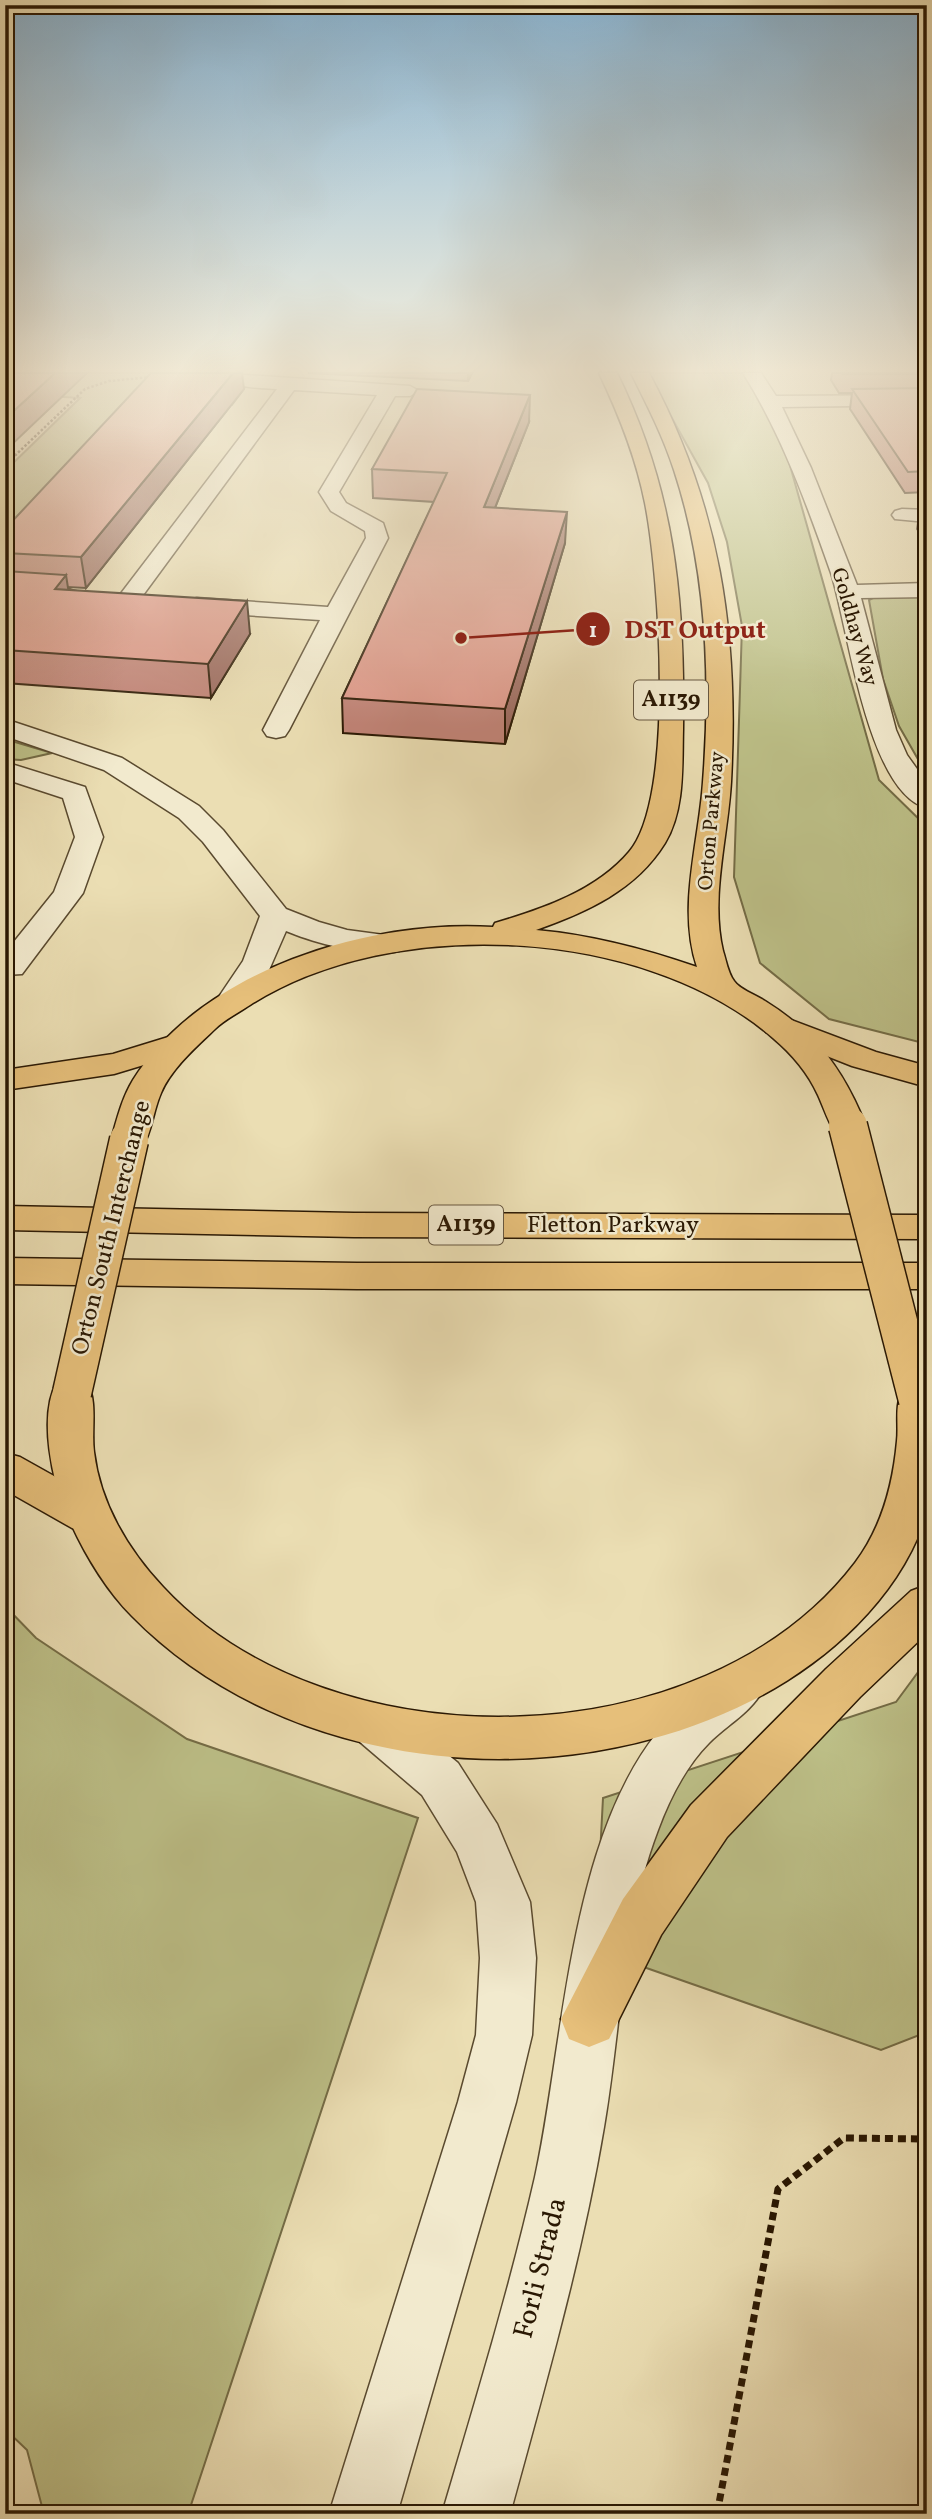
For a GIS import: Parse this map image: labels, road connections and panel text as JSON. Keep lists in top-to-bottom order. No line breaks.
{"streets":{"main road":["A1139","Orton Parkway","Fletton Parkway","Orton South Interchange"],"street":["Goldhay Way","Forli Strada"]},"crossings":[["Orton Parkway","Orton South Interchange"],["Orton South Interchange","Forli Strada"]],"places":["DST Output"]}
